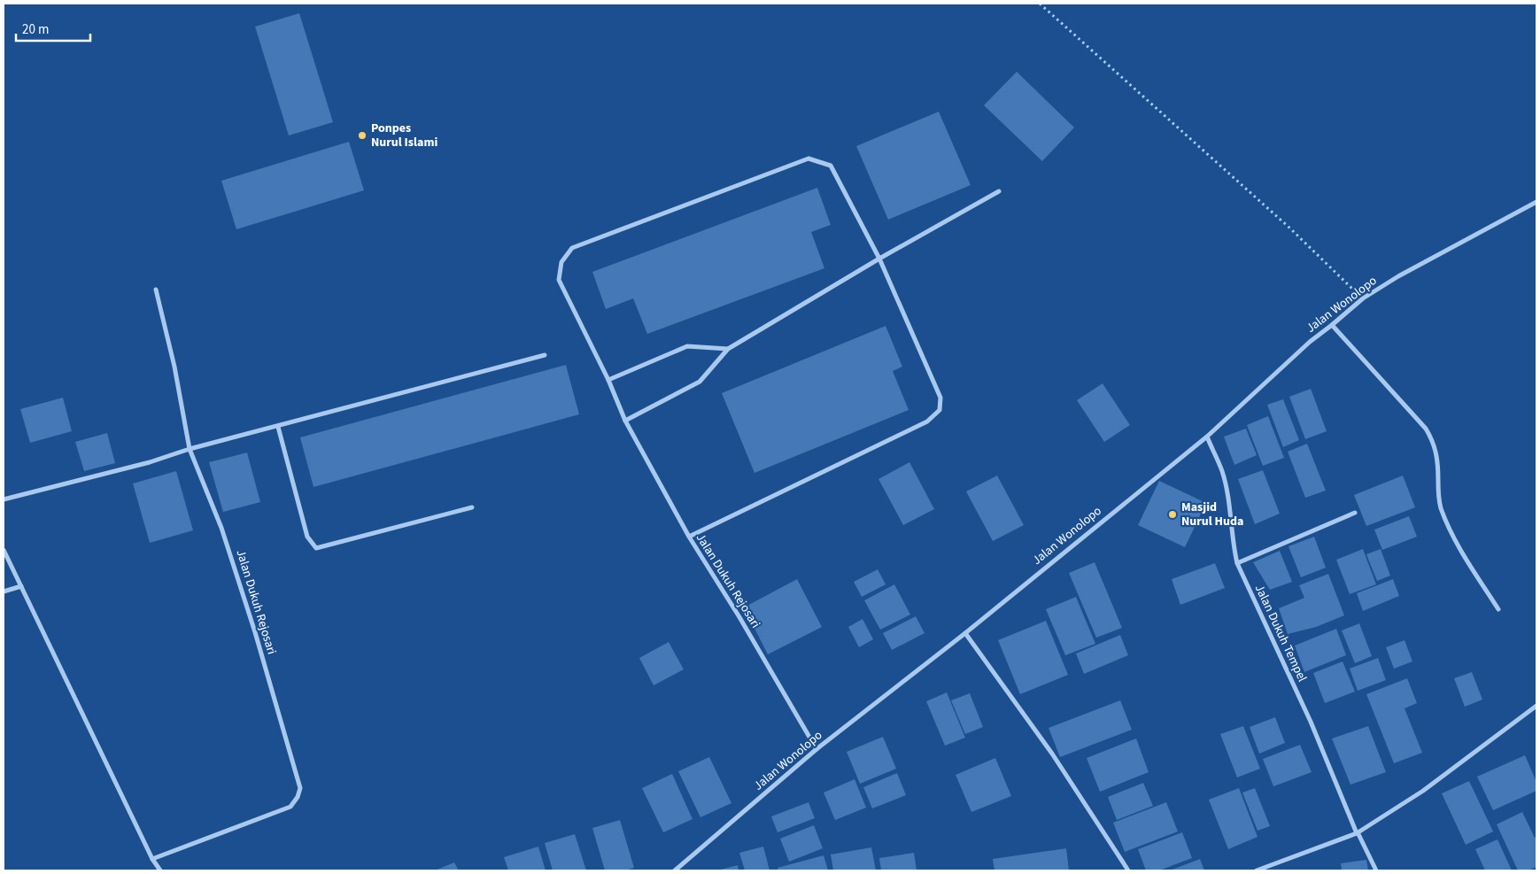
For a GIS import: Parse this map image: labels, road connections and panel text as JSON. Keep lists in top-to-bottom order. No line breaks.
{"streets":{"street":["Jalan Wonolopo","Jalan Dukuh Rejosari","Jalan Dukuh Tempel"]},"crossings":[["Jalan Wonolopo","Jalan Dukuh Rejosari"],["Jalan Wonolopo","Jalan Dukuh Tempel"]],"places":["Ponpes Nurul Islami","Masjid Nurul Huda"],"scale_bar":"20 m"}
